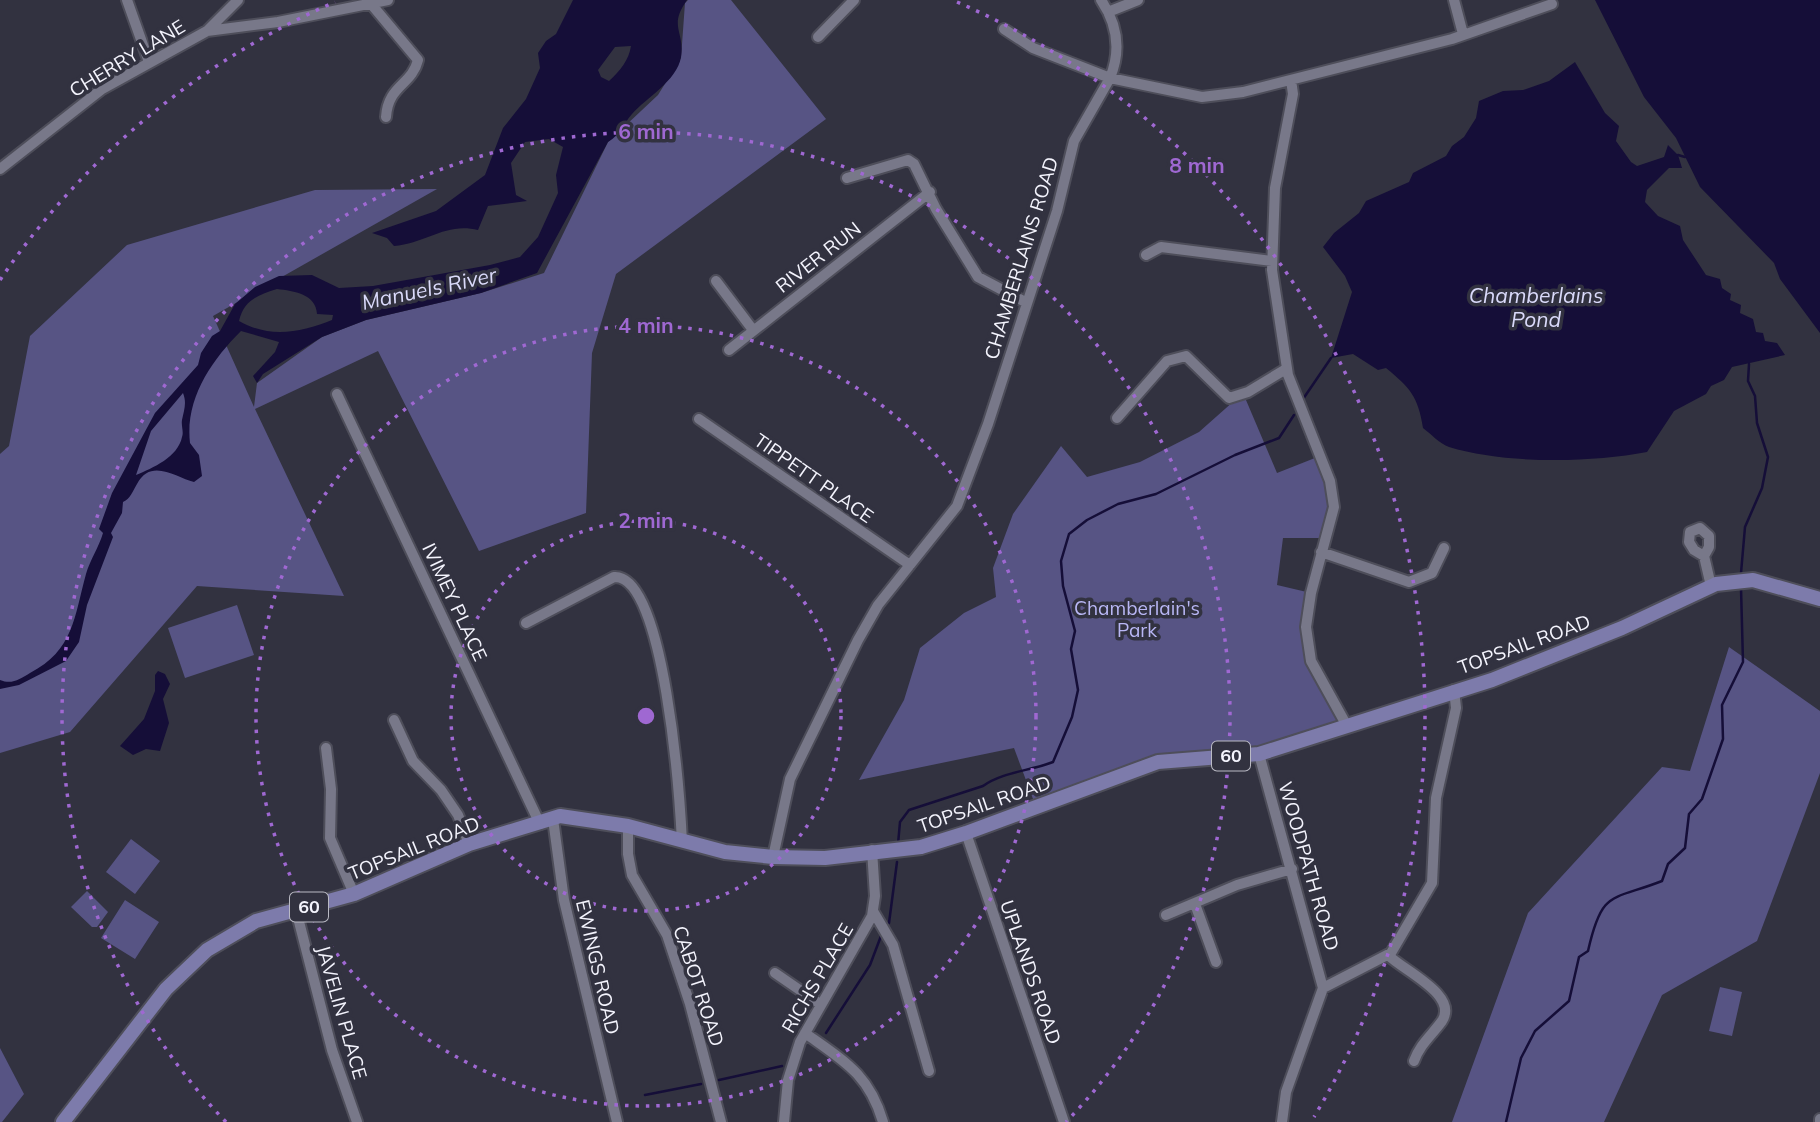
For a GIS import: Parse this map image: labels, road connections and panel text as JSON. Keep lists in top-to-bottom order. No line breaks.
{"streets":{"main road":["TOPSAIL ROAD","60"],"street":["CHERRY LANE","RIVER RUN","CHAMBERLAINS ROAD","TIPPETT PLACE","IVIMEY PLACE","WOODPATH ROAD","EWINGS ROAD","UPLANDS ROAD","RICHS PLACE","CABOT ROAD","JAVELIN PLACE"]},"crossings":[["CHAMBERLAINS ROAD","TIPPETT PLACE"],["CHAMBERLAINS ROAD","TOPSAIL ROAD"],["IVIMEY PLACE","TOPSAIL ROAD"],["IVIMEY PLACE","EWINGS ROAD"],["TOPSAIL ROAD","WOODPATH ROAD"],["TOPSAIL ROAD","EWINGS ROAD"],["TOPSAIL ROAD","UPLANDS ROAD"],["TOPSAIL ROAD","RICHS PLACE"],["TOPSAIL ROAD","CABOT ROAD"],["TOPSAIL ROAD","JAVELIN PLACE"]],"water":["Manuels River","Chamberlains Pond"],"parks":["Chamberlain's Park"],"rings":["6 min","8 min","4 min","2 min"]}
